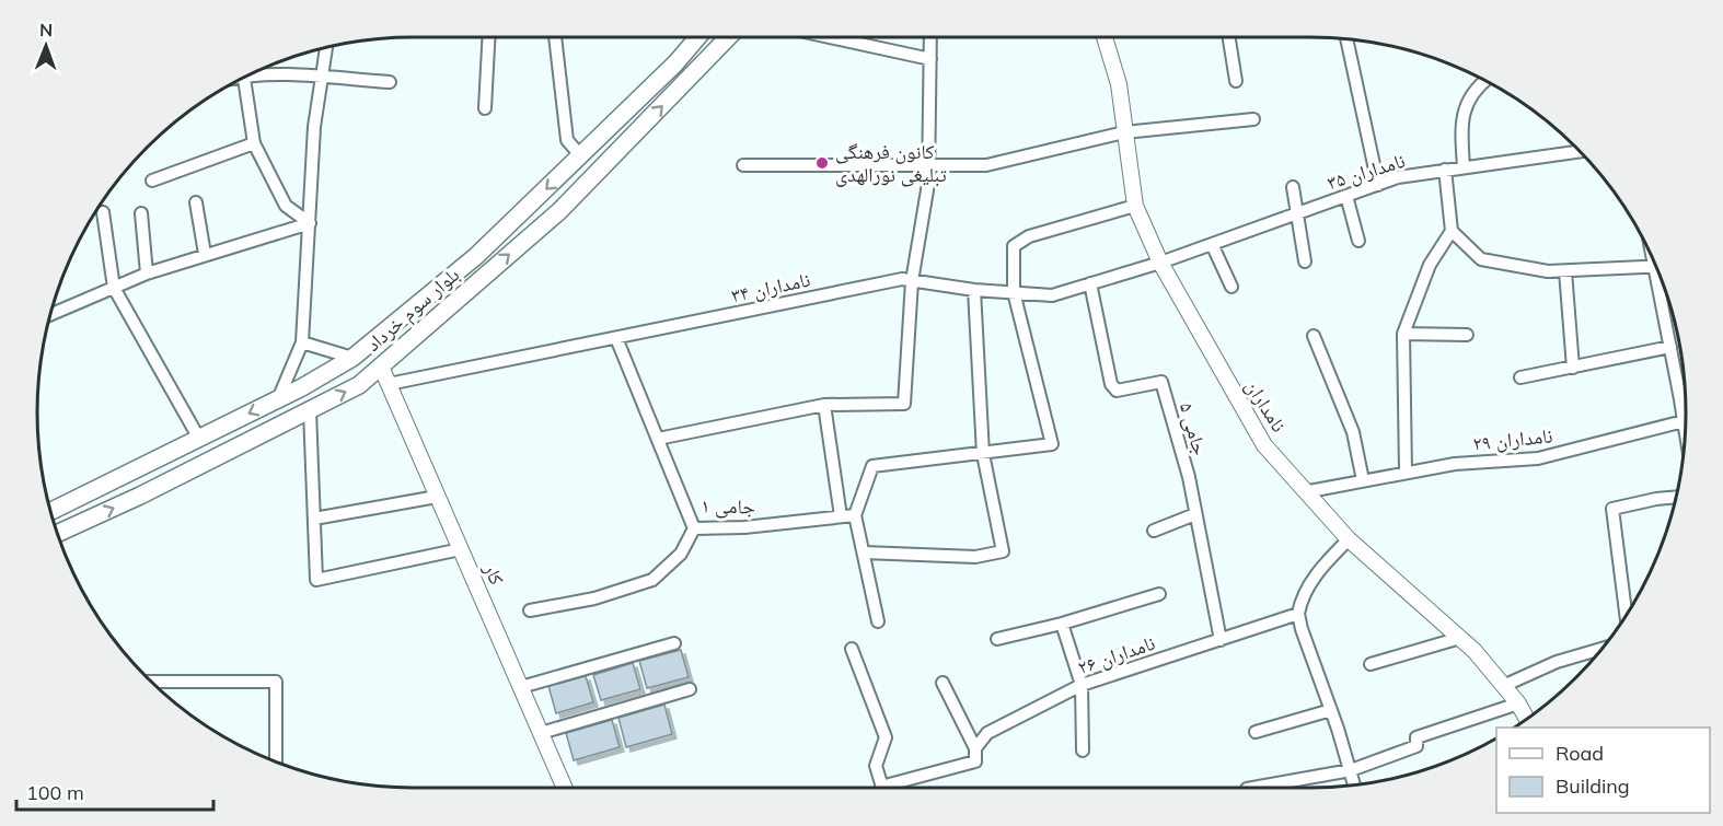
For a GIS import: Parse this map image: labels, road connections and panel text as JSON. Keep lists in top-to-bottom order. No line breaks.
{"streets":{"main road":["بلوار سوم خرداد"],"street":["نامداران ۳۵","نامداران ۳۴","نامداران","جامی ۵","نامداران ۲۹","جامی ۱","کار","نامداران ۲۶"]},"crossings":[["نامداران ۳۵","نامداران ۳۴"],["نامداران ۳۵","نامداران"],["نامداران ۳۴","نامداران"],["نامداران ۳۴","جامی ۵"],["نامداران ۳۴","جامی ۱"],["نامداران ۳۴","کار"],["بلوار سوم خرداد","کار"],["نامداران","نامداران ۲۹"],["جامی ۵","نامداران ۲۶"]],"places":["کانون فرهنگی تبلیغی نورالهدی"],"legend":["Road","Building"],"scale_bar":"100 m","north":"top"}
